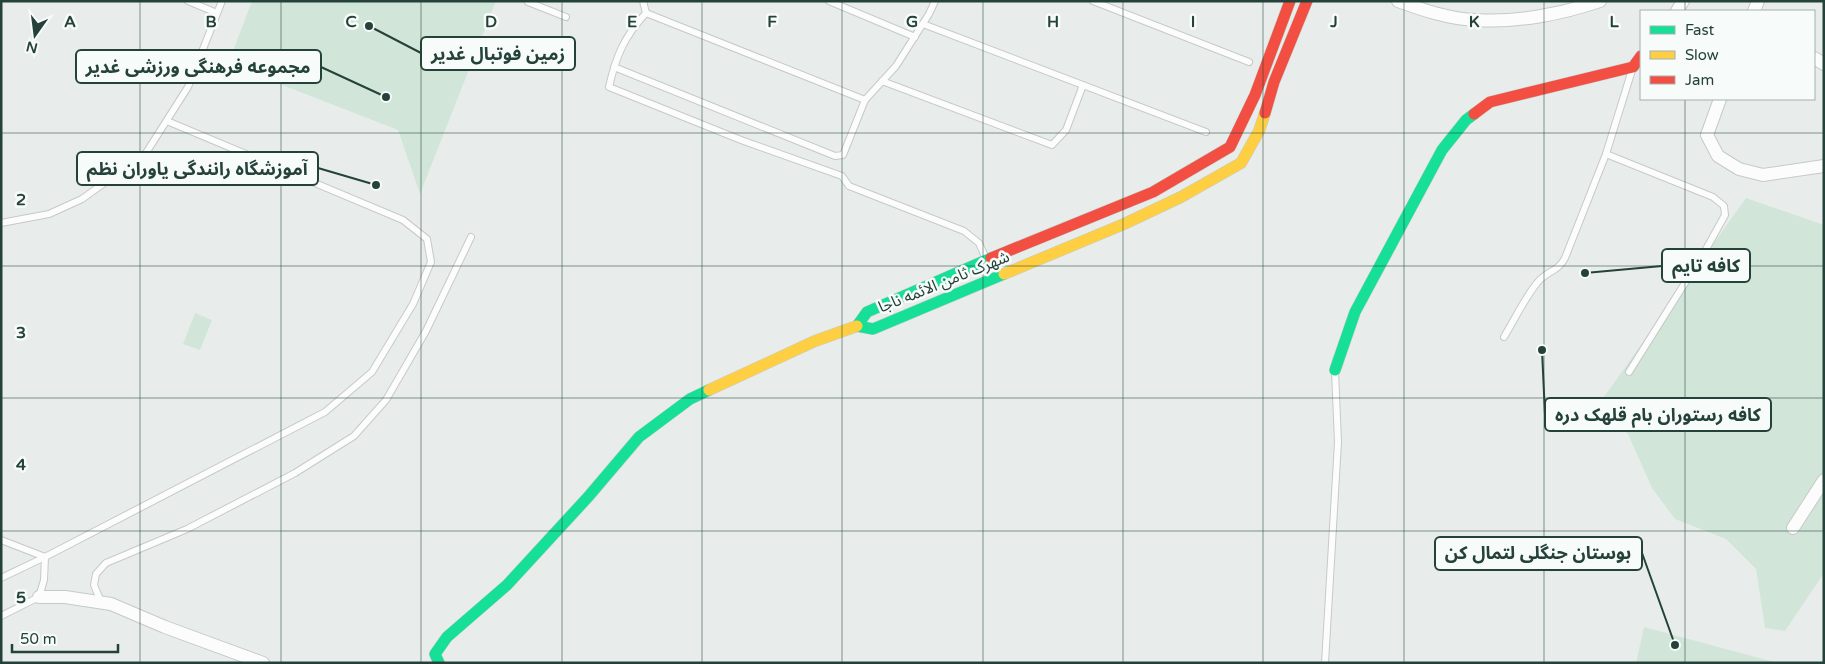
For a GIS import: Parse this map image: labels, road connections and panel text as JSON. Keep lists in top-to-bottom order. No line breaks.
{"streets":{"street":["شهرک ثامن الائمه ناجا"]},"places":["زمین فوتبال غدیر","مجموعه فرهنگی ورزشی غدیر","آموزشگاه رانندگی یاوران نظم","کافه تایم","کافه رستوران بام قلهک دره","بوستان جنگلی لتمال کن"],"legend":["Fast","Slow","Jam"],"scale_bar":"50 m","north":"bottom","grid":{"columns":["A","B","C","D","E","F","G","H","I","J","K","L"],"rows":["2","3","4","5"]}}
